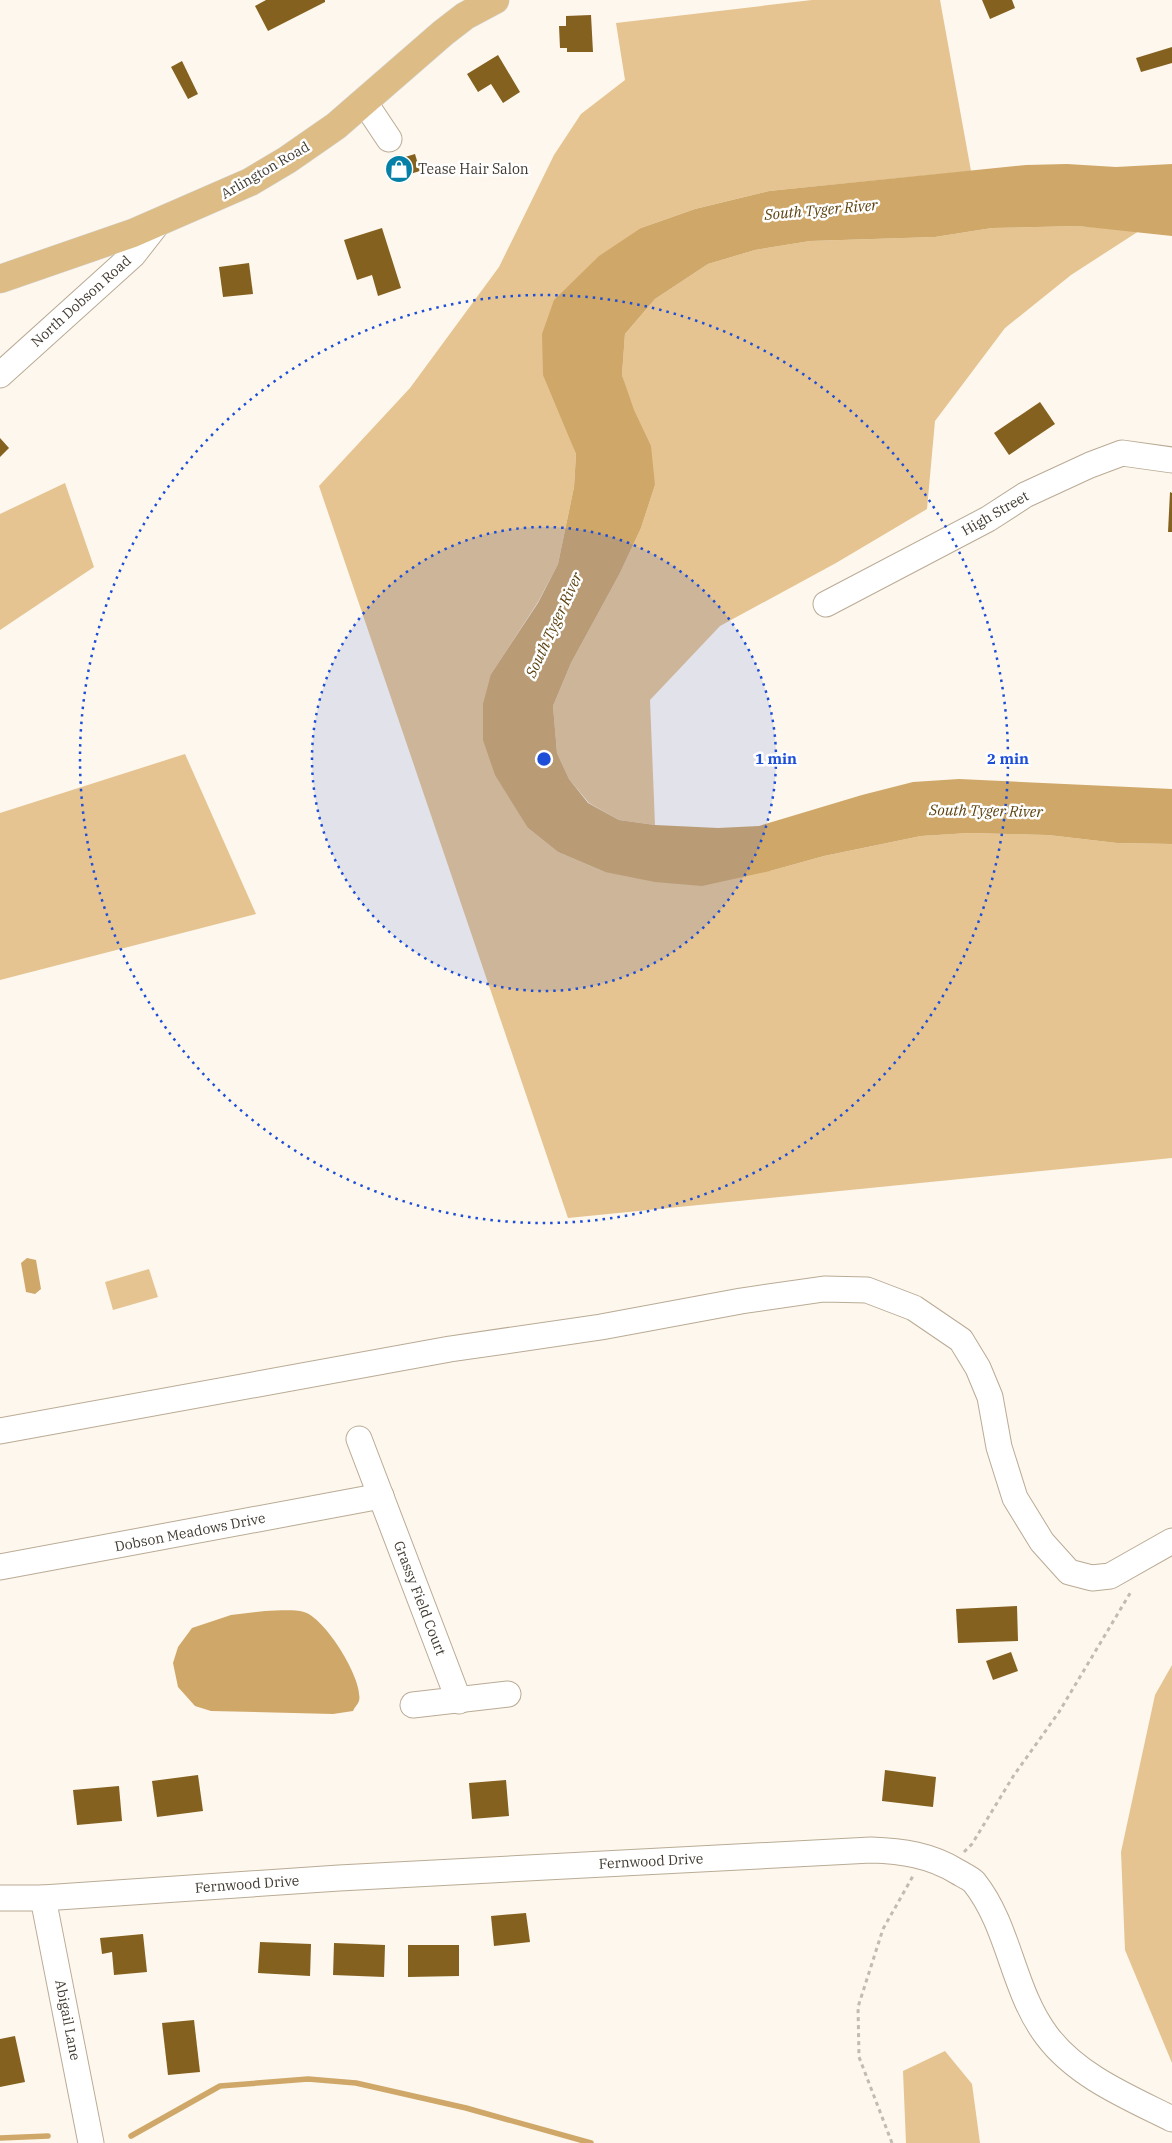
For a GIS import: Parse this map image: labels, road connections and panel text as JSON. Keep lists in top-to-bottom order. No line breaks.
{"streets":{"main road":["Arlington Road"],"street":["North Dobson Road","High Street","Dobson Meadows Drive","Grassy Field Court","Fernwood Drive","Abigail Lane"]},"crossings":[["Arlington Road","North Dobson Road"],["Dobson Meadows Drive","Grassy Field Court"],["Fernwood Drive","Abigail Lane"]],"water":["South Tyger River"],"places":{"shop":["Tease Hair Salon"]},"rings":["1 min","2 min"]}
